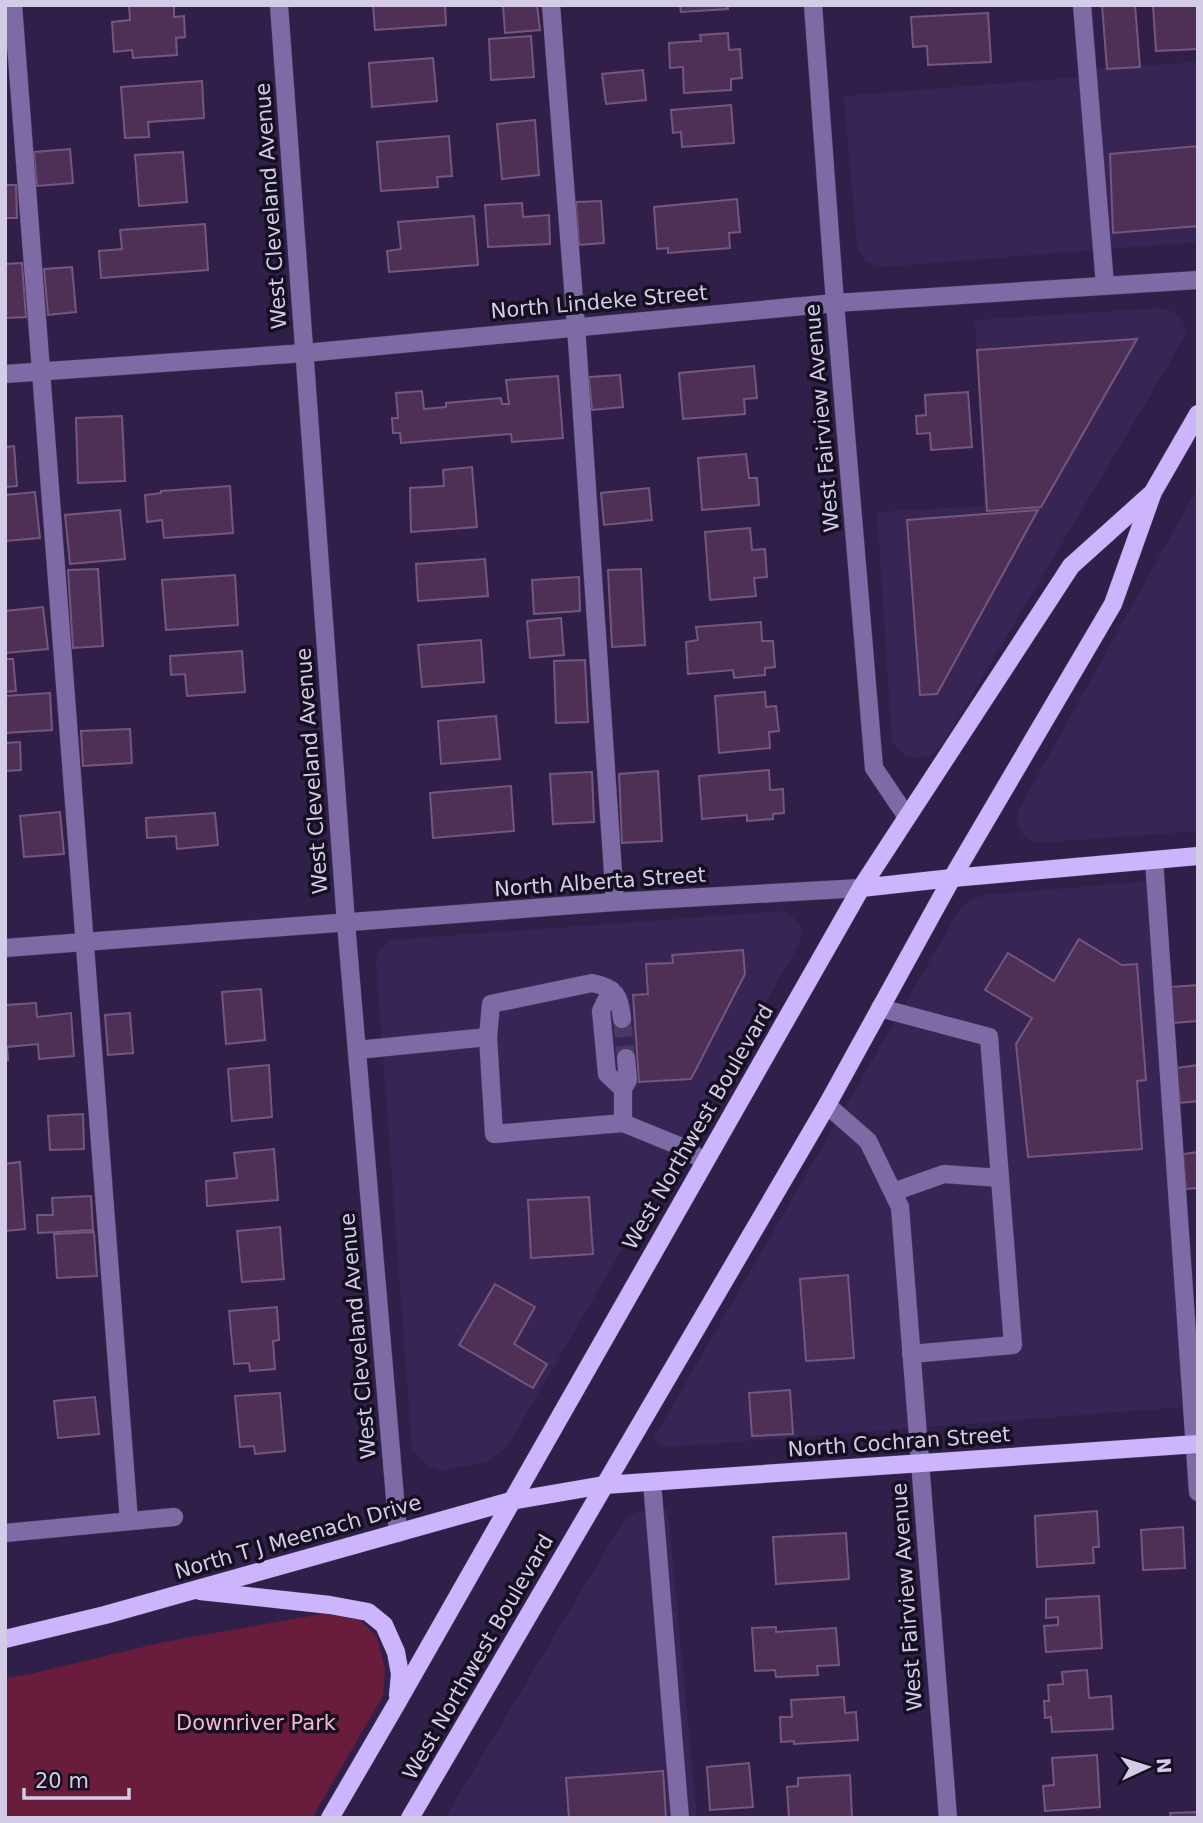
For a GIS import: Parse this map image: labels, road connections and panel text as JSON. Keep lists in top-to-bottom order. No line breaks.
{"streets":{"main road":["North Alberta Street","West Northwest Boulevard","North Cochran Street","North T J Meenach Drive"],"street":["West Cleveland Avenue","North Lindeke Street","West Fairview Avenue"]},"crossings":[["West Cleveland Avenue","North Lindeke Street"],["West Cleveland Avenue","North Alberta Street"],["West Cleveland Avenue","North T J Meenach Drive"],["North Lindeke Street","West Fairview Avenue"],["West Fairview Avenue","West Northwest Boulevard"],["West Fairview Avenue","North Cochran Street"],["North Alberta Street","West Northwest Boulevard"],["West Northwest Boulevard","North Cochran Street"],["West Northwest Boulevard","North T J Meenach Drive"],["North Cochran Street","North T J Meenach Drive"]],"parks":["Downriver Park"],"scale_bar":"20 m","north":"right"}
